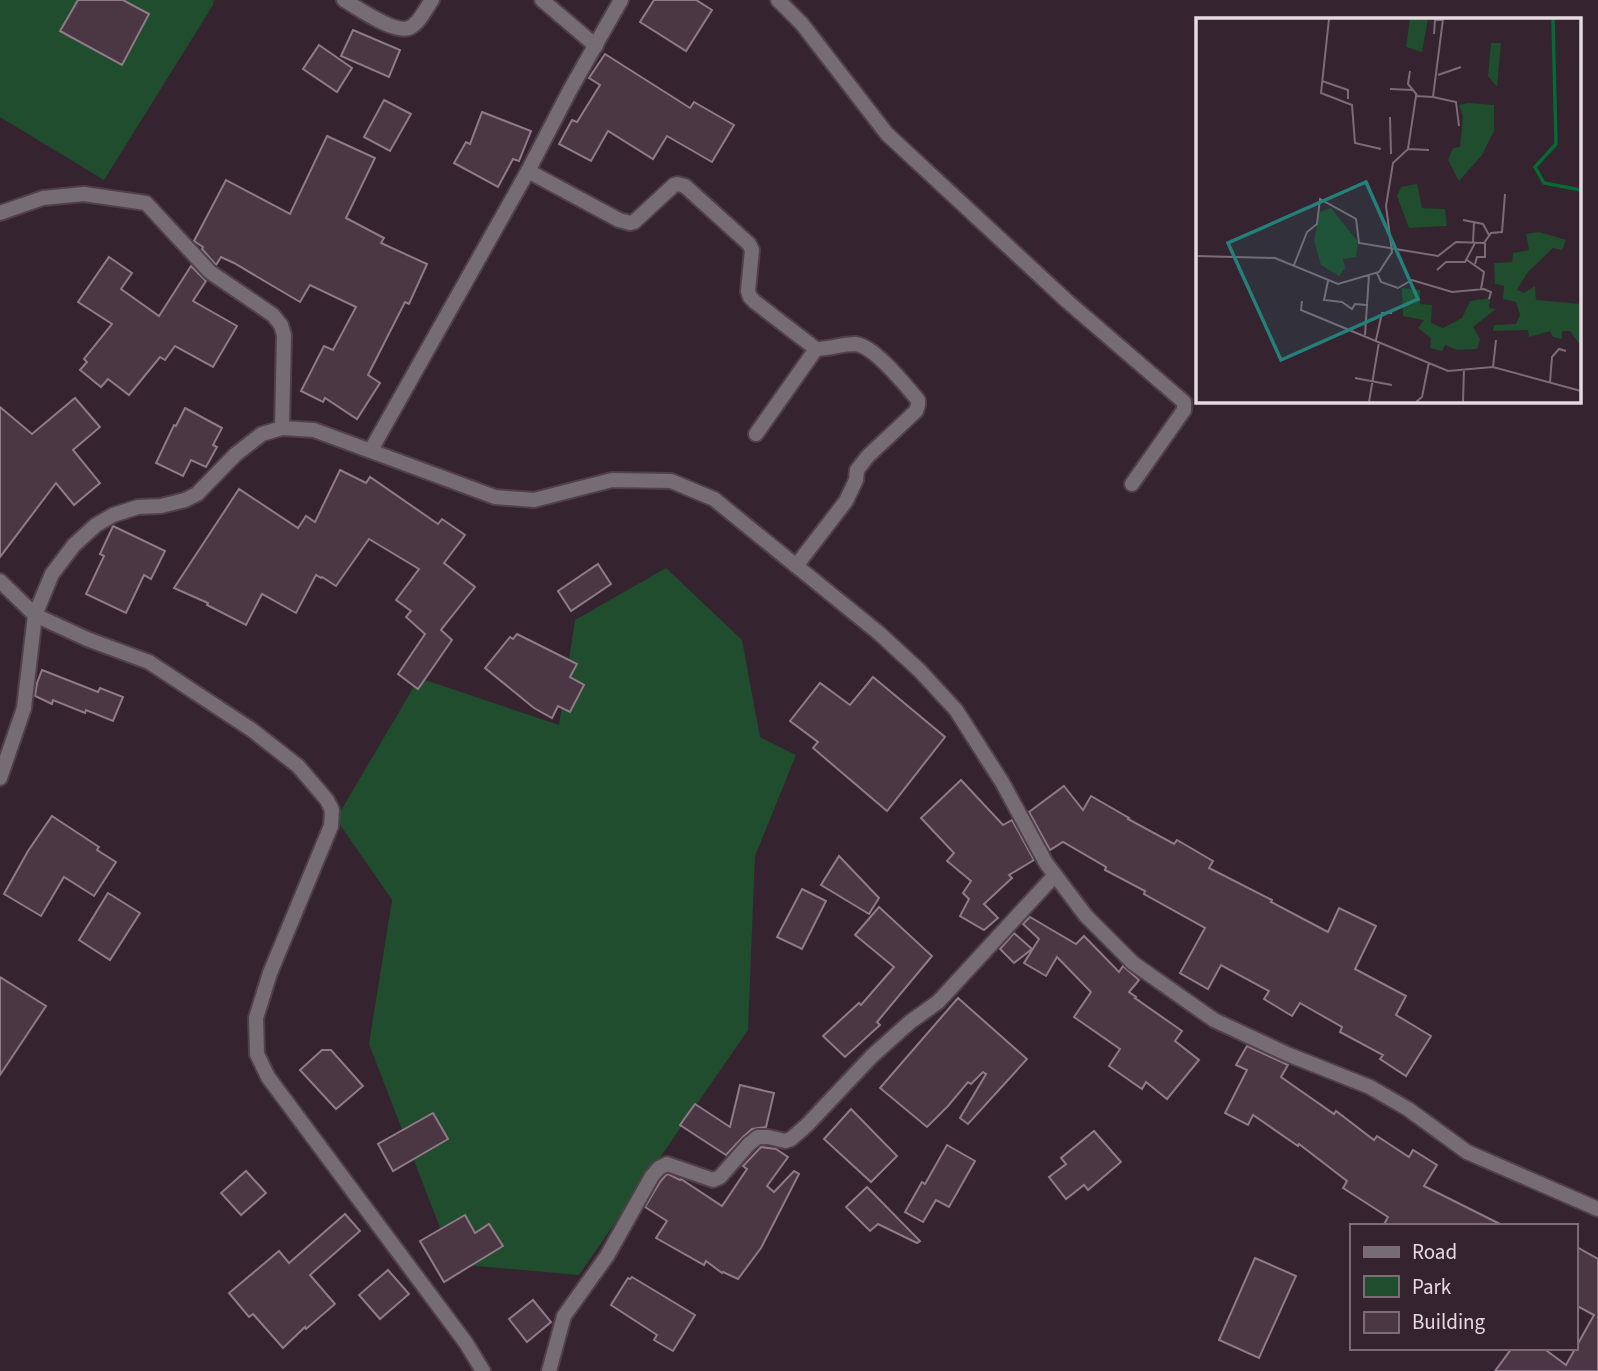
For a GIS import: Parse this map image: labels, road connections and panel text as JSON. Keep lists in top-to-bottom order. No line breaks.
{"legend":["Road","Park","Building"]}
